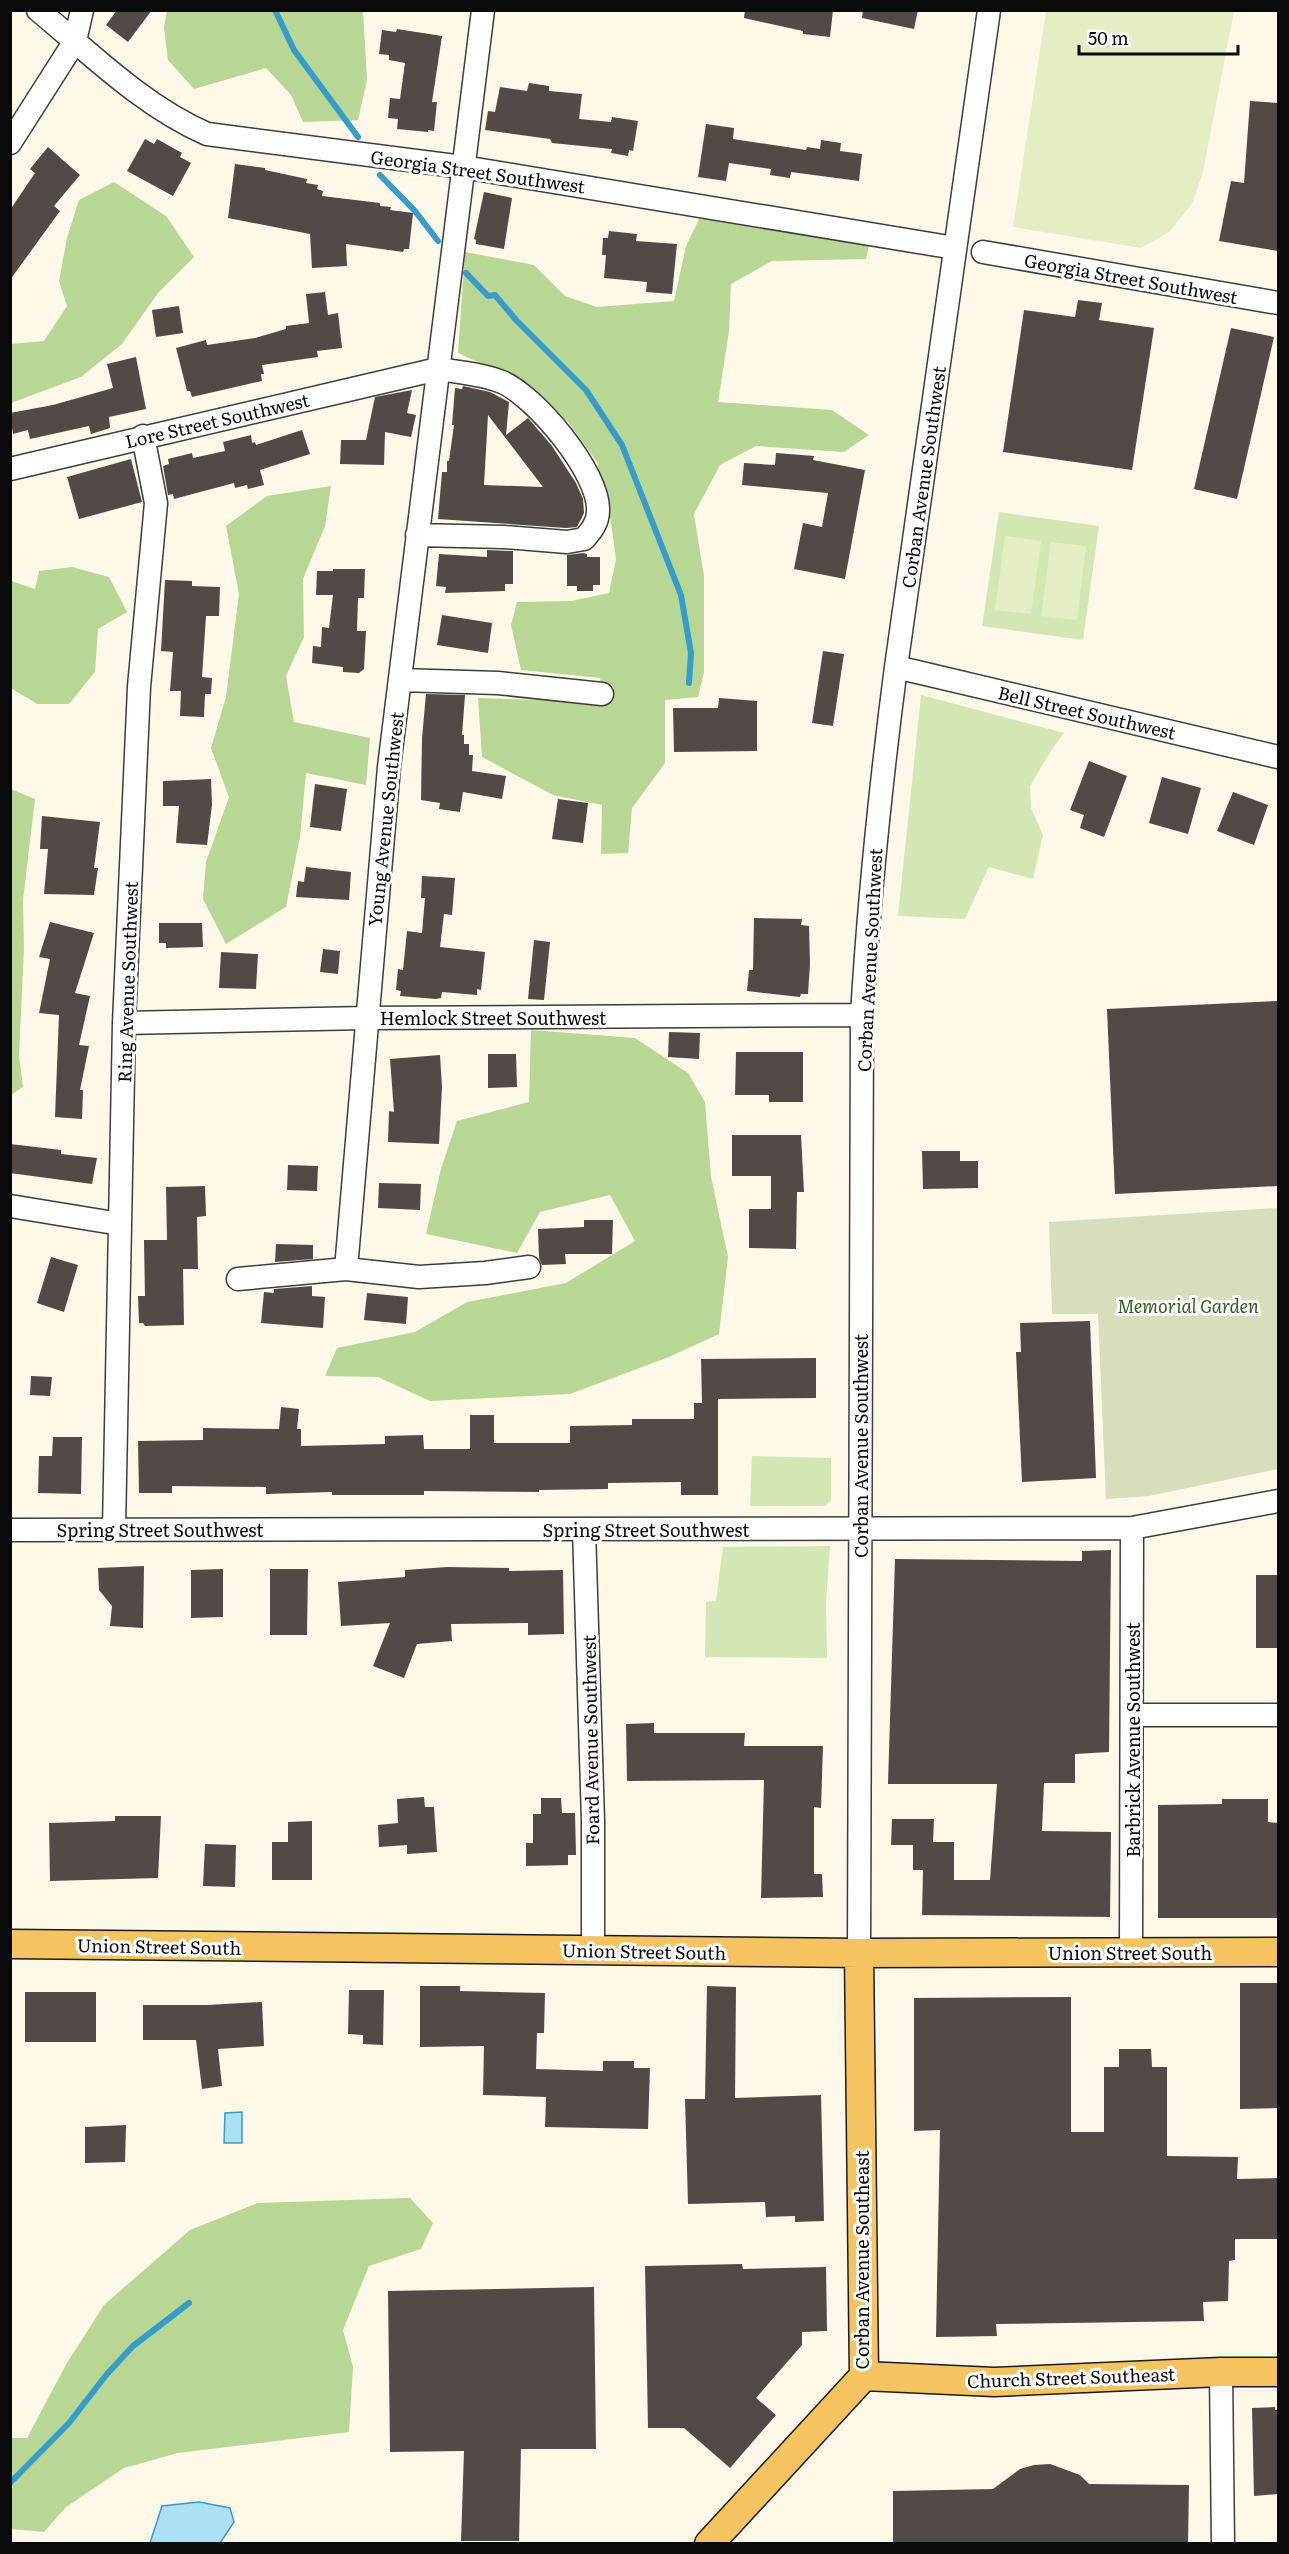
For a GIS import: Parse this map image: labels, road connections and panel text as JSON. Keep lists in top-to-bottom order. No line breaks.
{"streets":{"main road":["Union Street South","Corban Avenue Southeast","Church Street Southeast"],"street":["Georgia Street Southwest","Lore Street Southwest","Corban Avenue Southwest","Bell Street Southwest","Young Avenue Southwest","Ring Avenue Southwest","Hemlock Street Southwest","Spring Street Southwest","Foard Avenue Southwest","Barbrick Avenue Southwest"]},"crossings":[["Georgia Street Southwest","Corban Avenue Southwest"],["Georgia Street Southwest","Young Avenue Southwest"],["Lore Street Southwest","Young Avenue Southwest"],["Lore Street Southwest","Ring Avenue Southwest"],["Corban Avenue Southwest","Bell Street Southwest"],["Corban Avenue Southwest","Hemlock Street Southwest"],["Corban Avenue Southwest","Spring Street Southwest"],["Corban Avenue Southwest","Union Street South"],["Corban Avenue Southwest","Corban Avenue Southeast"],["Young Avenue Southwest","Hemlock Street Southwest"],["Ring Avenue Southwest","Hemlock Street Southwest"],["Ring Avenue Southwest","Spring Street Southwest"],["Spring Street Southwest","Foard Avenue Southwest"],["Spring Street Southwest","Barbrick Avenue Southwest"],["Foard Avenue Southwest","Union Street South"],["Barbrick Avenue Southwest","Union Street South"],["Union Street South","Corban Avenue Southeast"],["Corban Avenue Southeast","Church Street Southeast"]],"parks":["Memorial Garden"],"scale_bar":"50 m"}
